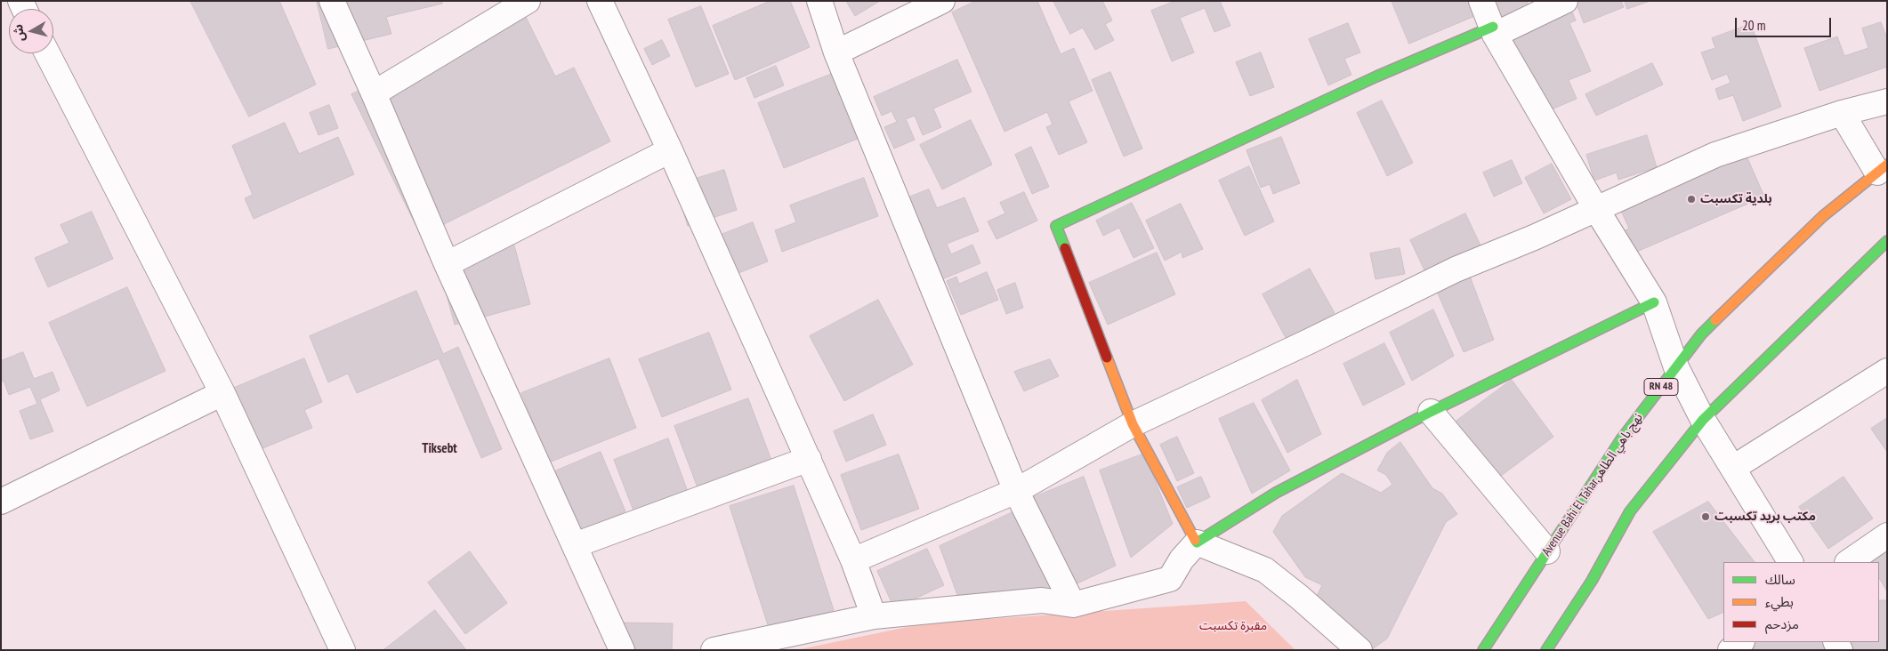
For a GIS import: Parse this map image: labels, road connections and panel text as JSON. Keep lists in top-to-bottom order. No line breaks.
{"streets":{"street":["RN 48","Avenue Bahi El Tahar,نهج باهي الطاهر"]},"districts":["Tiksebt"],"parks":["مقبرة تكسبت"],"places":["بلدية تكسبت","مكتب بريد تكسبت"],"legend":["سالك","بطيء","مزدحم"],"scale_bar":"20 m","north":"left"}
